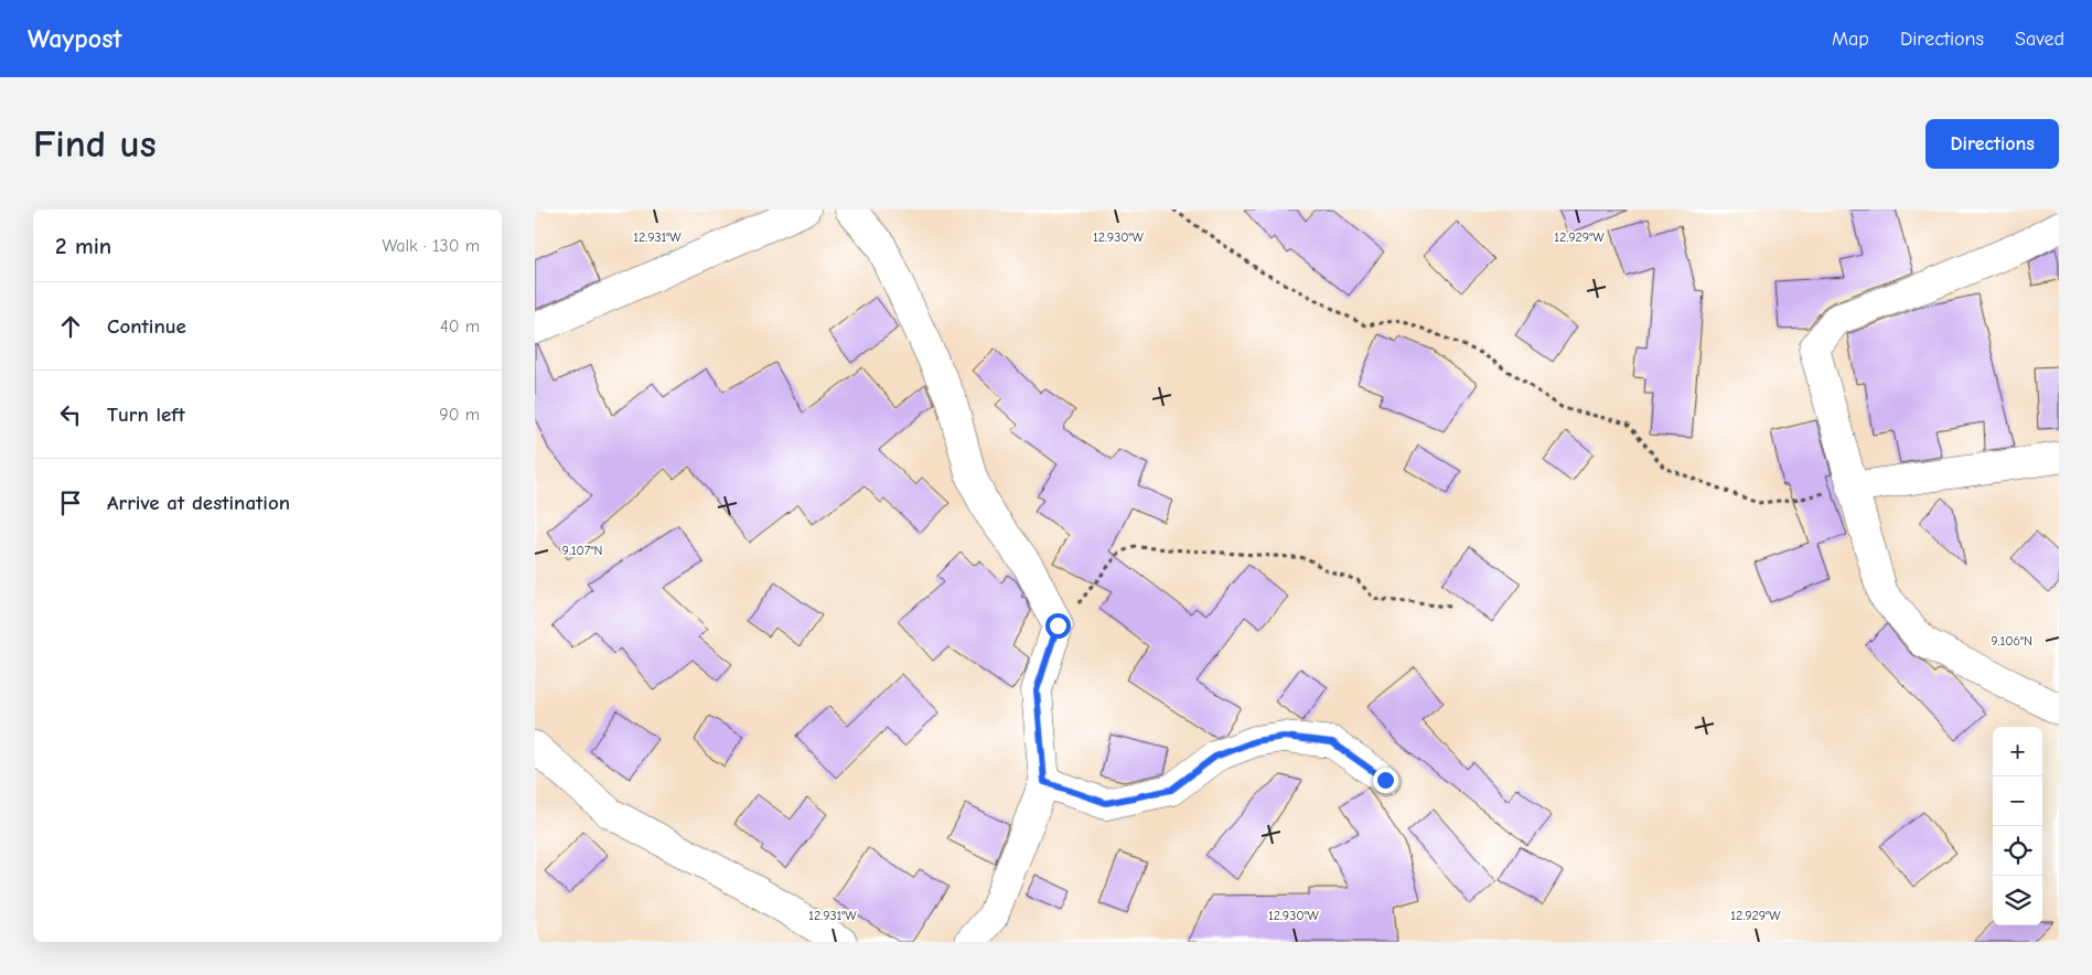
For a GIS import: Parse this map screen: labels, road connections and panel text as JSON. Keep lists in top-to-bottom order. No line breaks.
{"page":{"header":"Waypost","nav":["Map","Directions","Saved"],"buttons":"Directions","title":"Find us","heading":["2 min","Walk · 130 m"],"list":[["Continue","40 m"],["Turn left","90 m"],"Arrive at destination"],"map_buttons":["+","−"]},"coordinates":["12.931°W","12.930°W","12.929°W","9.107°N","9.106°N"]}
